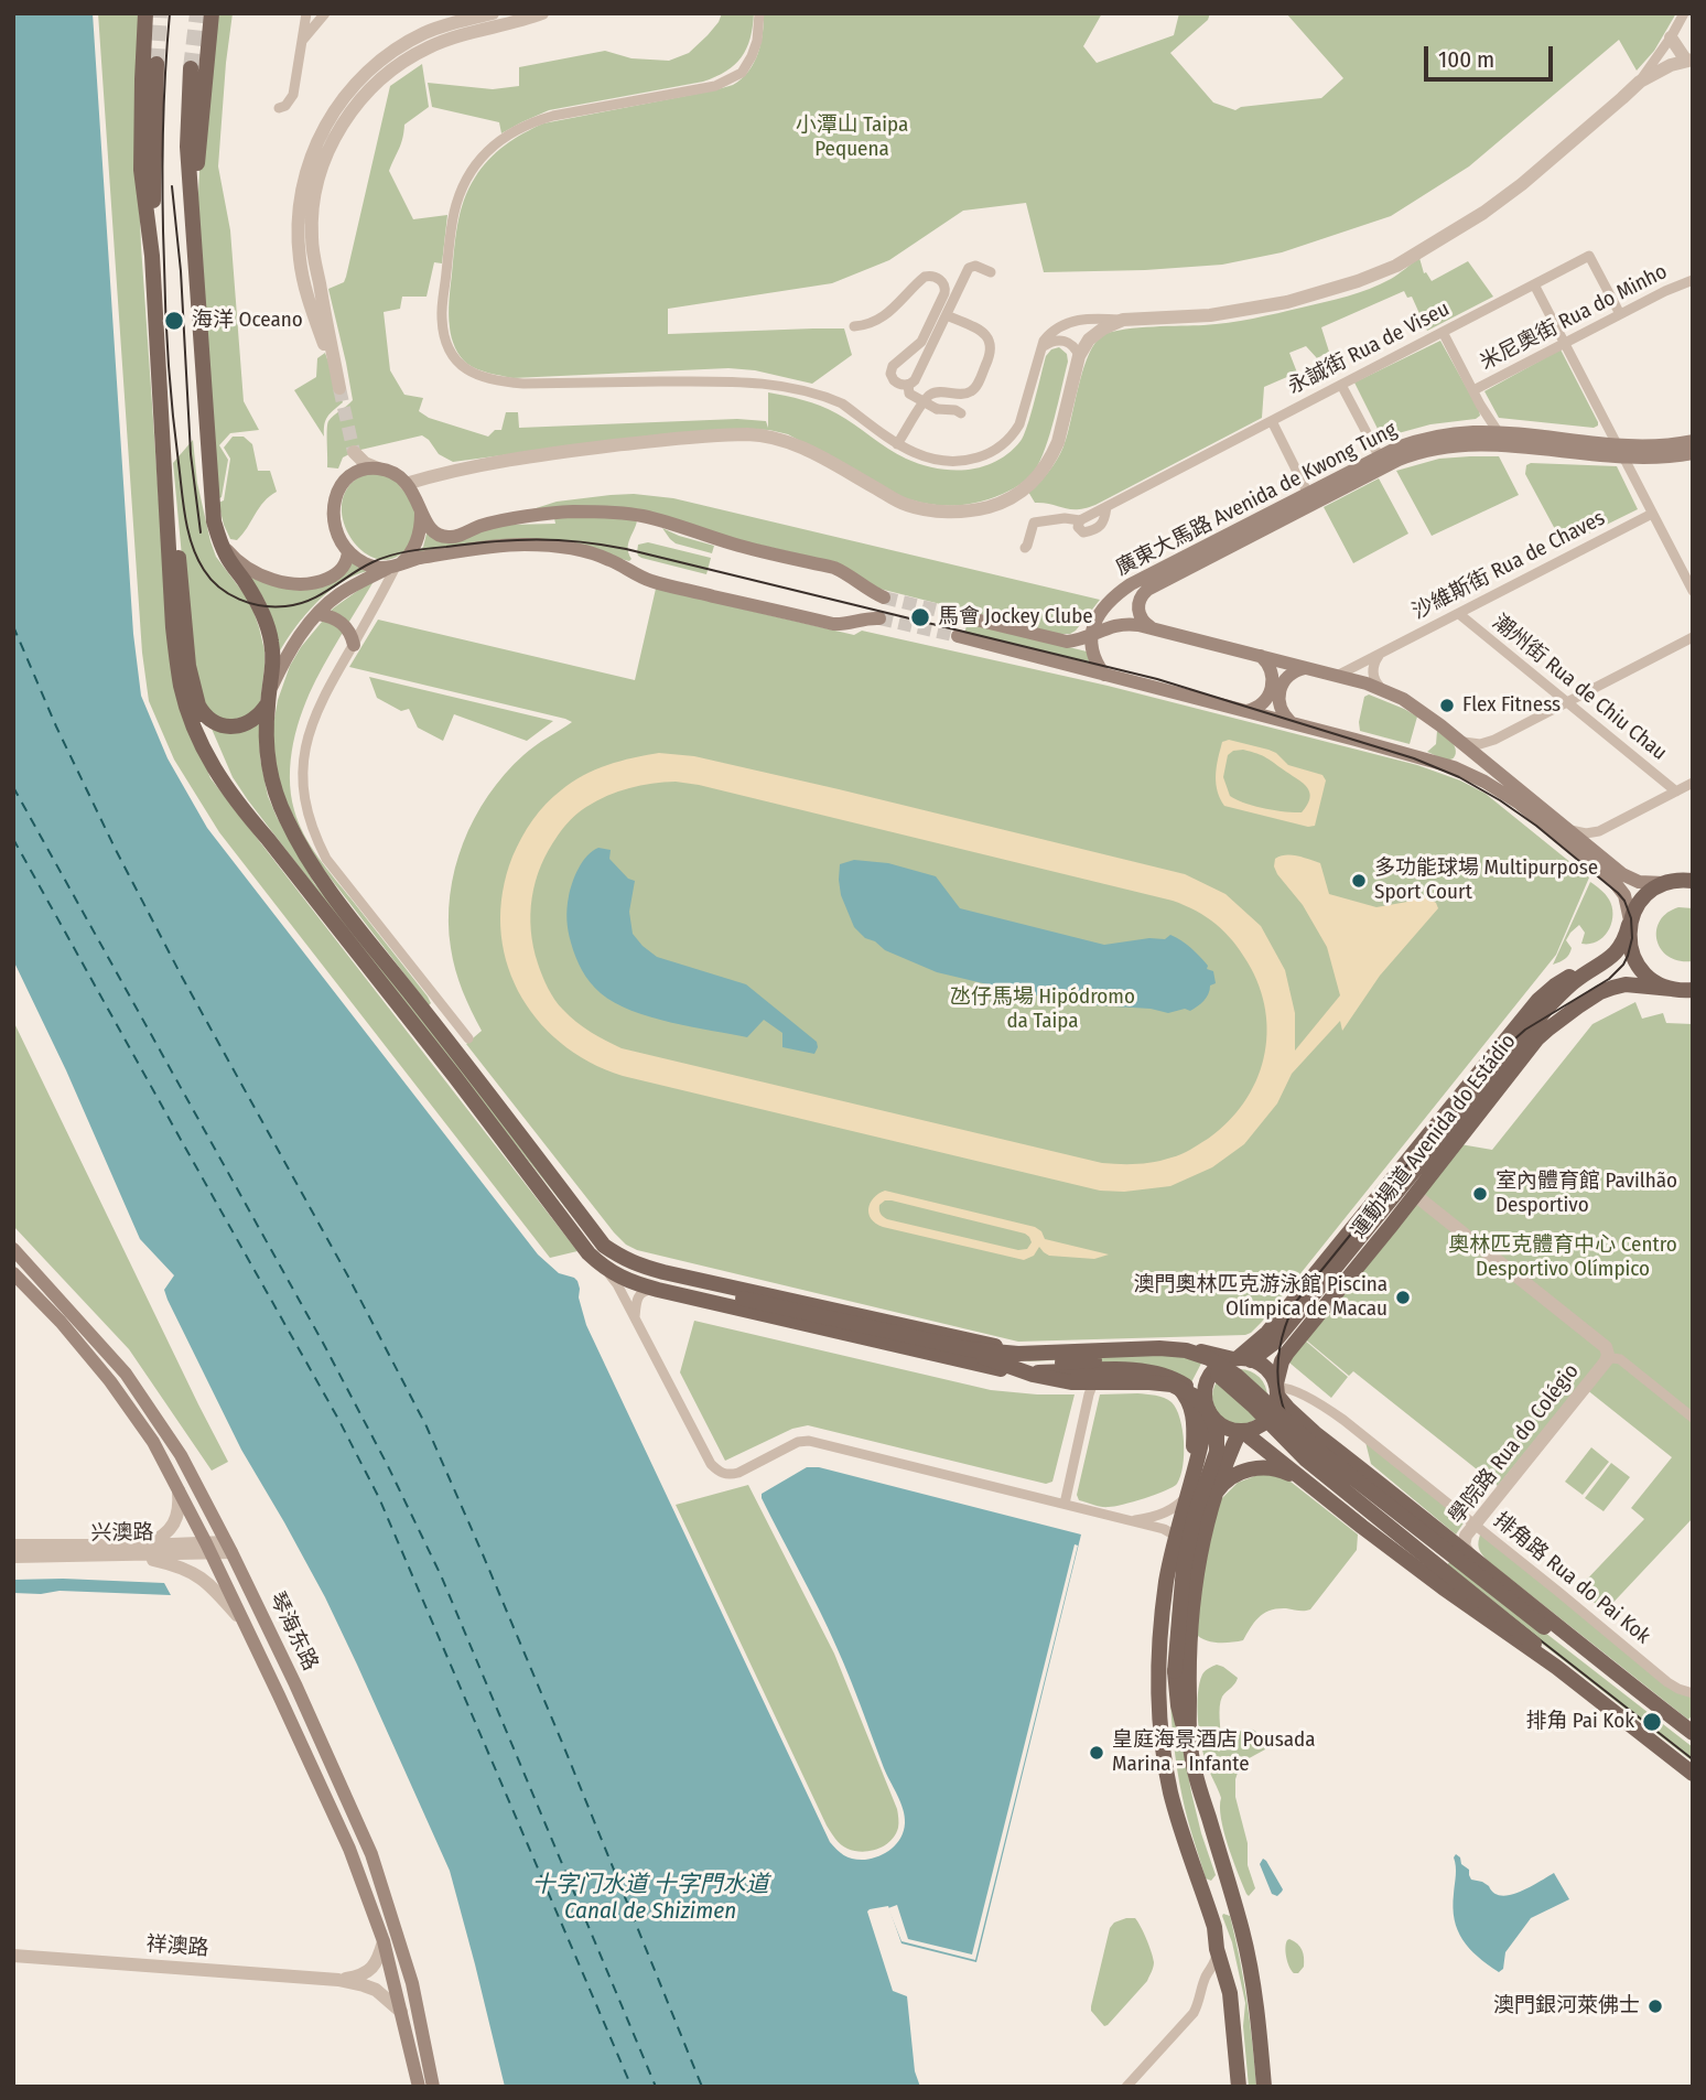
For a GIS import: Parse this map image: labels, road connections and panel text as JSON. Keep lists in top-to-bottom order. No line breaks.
{"streets":{"main road":["廣東大馬路 Avenida de Kwong Tung","運動場道 Avenida do Estádio","琴海东路"],"street":["米尼奧街 Rua do Minho","永誠街 Rua de Viseu","沙維斯街 Rua de Chaves","潮州街 Rua de Chiu Chau","學院路 Rua do Colégio","兴澳路","排角路 Rua do Pai Kok","祥澳路"]},"crossings":[["米尼奧街 Rua do Minho","永誠街 Rua de Viseu"],["沙維斯街 Rua de Chaves","潮州街 Rua de Chiu Chau"],["運動場道 Avenida do Estádio","排角路 Rua do Pai Kok"],["學院路 Rua do Colégio","排角路 Rua do Pai Kok"],["兴澳路","琴海东路"],["琴海东路","祥澳路"]],"water":["十字门水道 十字門水道 Canal de Shizimen"],"parks":["小潭山 Taipa Pequena","氹仔馬場 Hipódromo da Taipa","奧林匹克體育中心 Centro Desportivo Olímpico"],"places":["海洋 Oceano","馬會 Jockey Clube","Flex Fitness","多功能球場 Multipurpose Sport Court","室內體育館 Pavilhão Desportivo","澳門奧林匹克游泳館 Piscina Olímpica de Macau","排角 Pai Kok","皇庭海景酒店 Pousada Marina - Infante","澳門銀河萊佛士"],"scale_bar":"100 m"}
